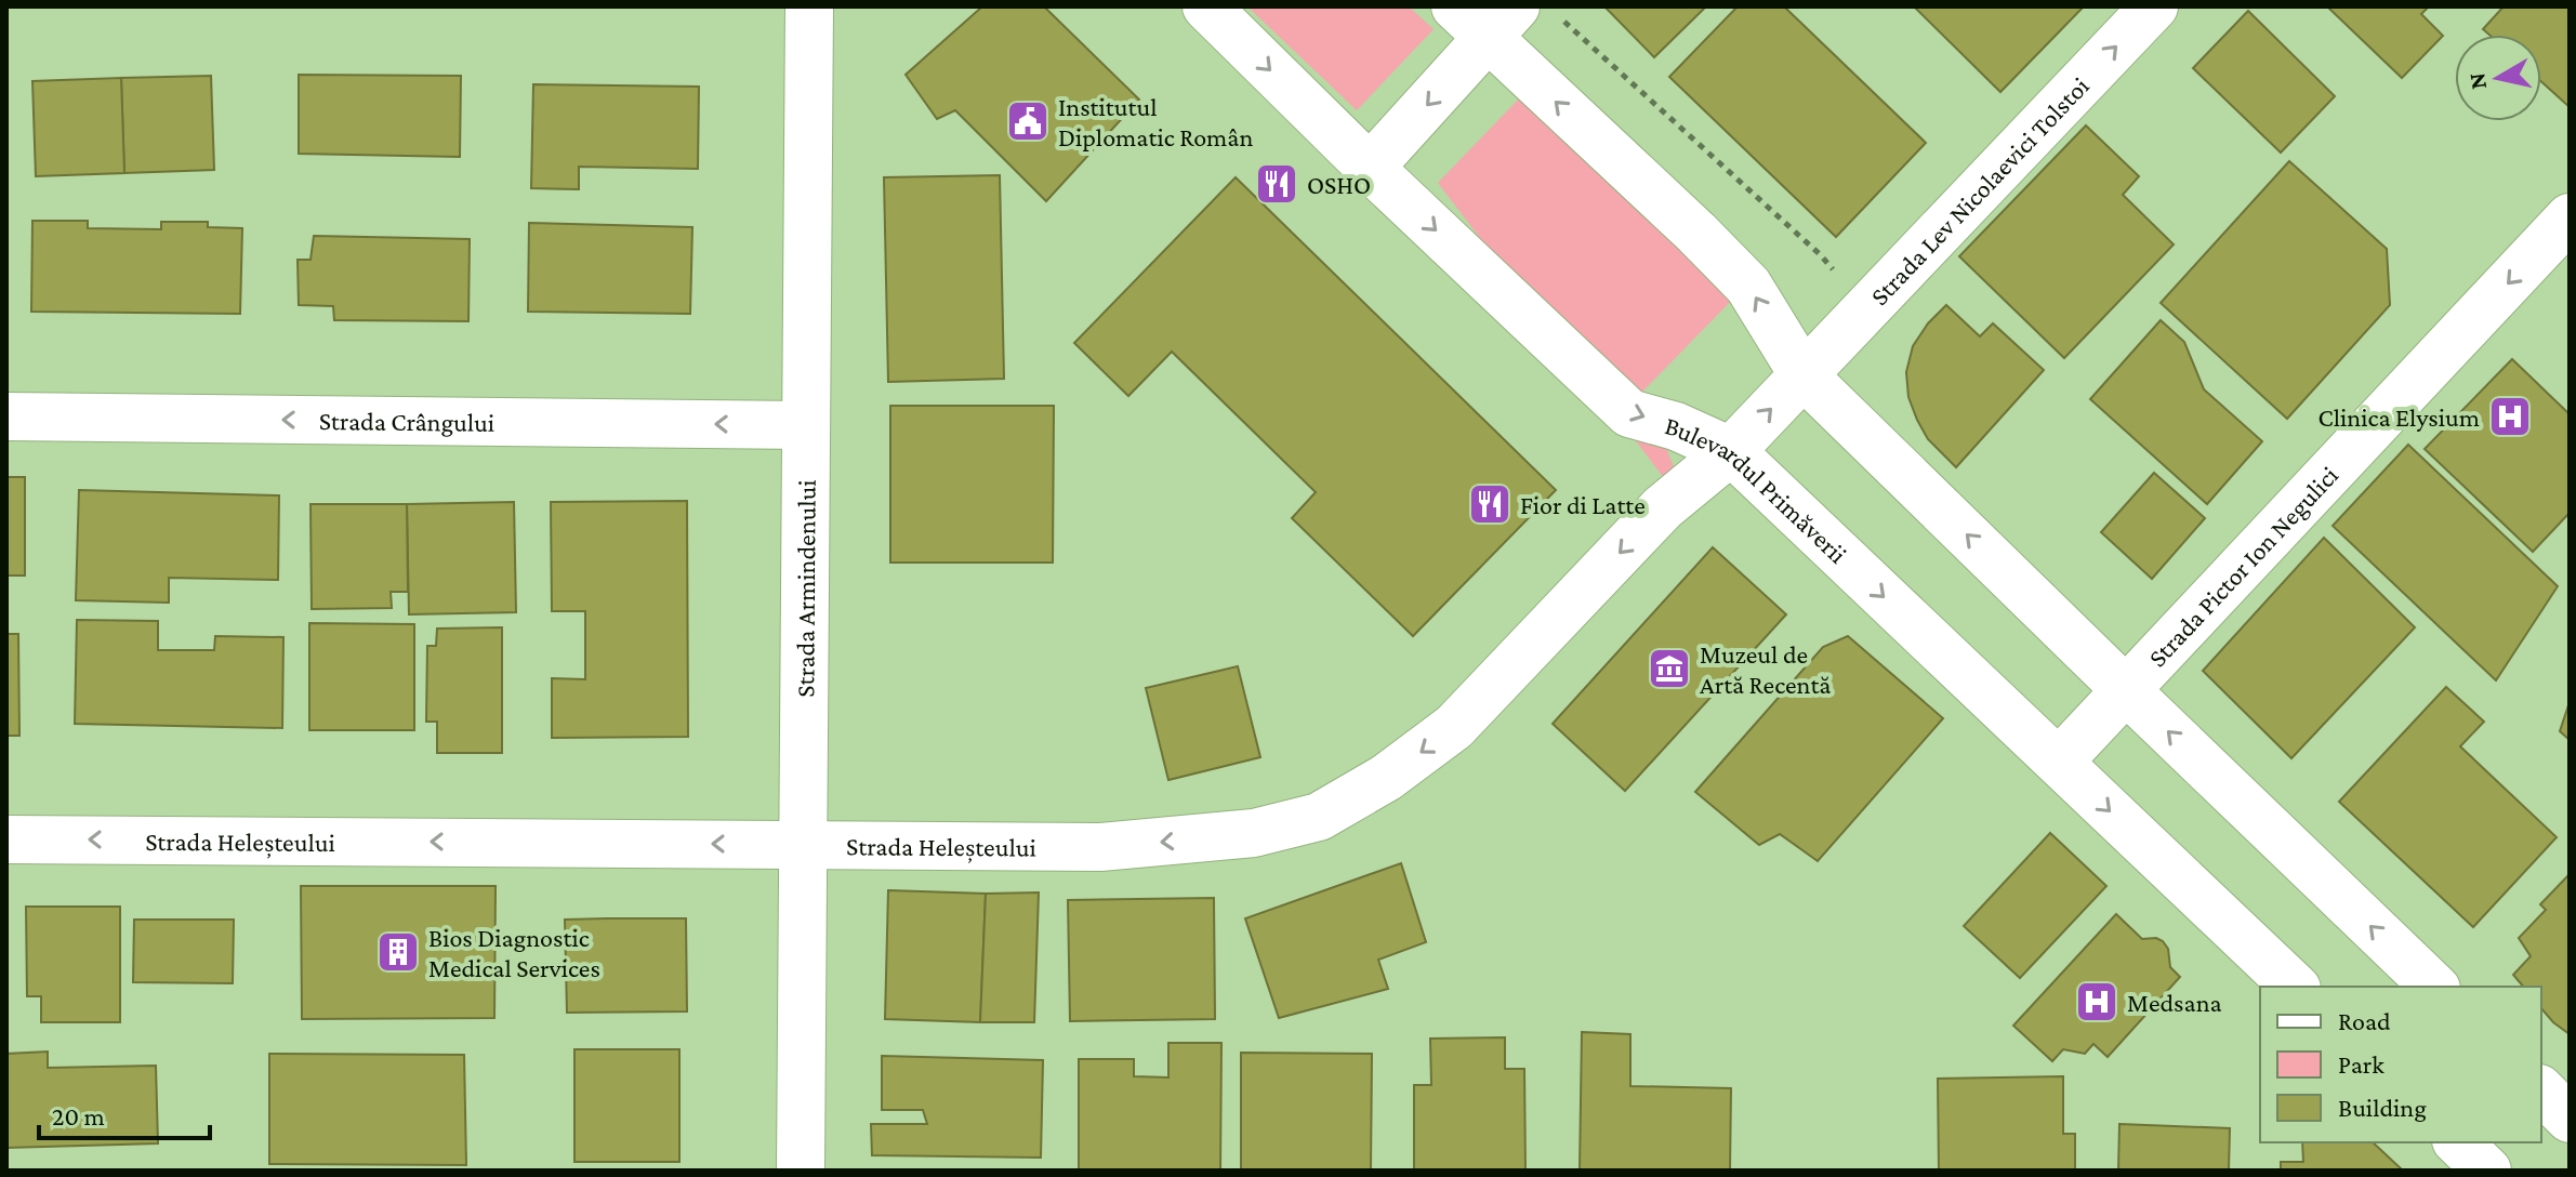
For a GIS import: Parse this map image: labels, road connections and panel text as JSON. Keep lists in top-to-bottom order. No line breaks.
{"streets":{"street":["Strada Lev Nicolaevici Tolstoi","Strada Crângului","Bulevardul Primăverii","Strada Pictor Ion Negulici","Strada Armindenului","Strada Heleșteului"]},"crossings":[["Strada Lev Nicolaevici Tolstoi","Bulevardul Primăverii"],["Strada Lev Nicolaevici Tolstoi","Strada Heleșteului"],["Strada Crângului","Strada Armindenului"],["Bulevardul Primăverii","Strada Pictor Ion Negulici"],["Bulevardul Primăverii","Strada Heleșteului"],["Strada Armindenului","Strada Heleșteului"]],"one_way":["Strada Lev Nicolaevici Tolstoi","Strada Crângului","Strada Pictor Ion Negulici","Strada Heleșteului"],"places":{"public building":["Institutul Diplomatic Român"],"restaurant":["OSHO","Fior di Latte"],"hospital":["Clinica Elysium","Medsana"],"museum":["Muzeul de Artă Recentă"],"building":["Bios Diagnostic Medical Services"]},"legend":["Road","Park","Building"],"scale_bar":"20 m","north":"left"}
